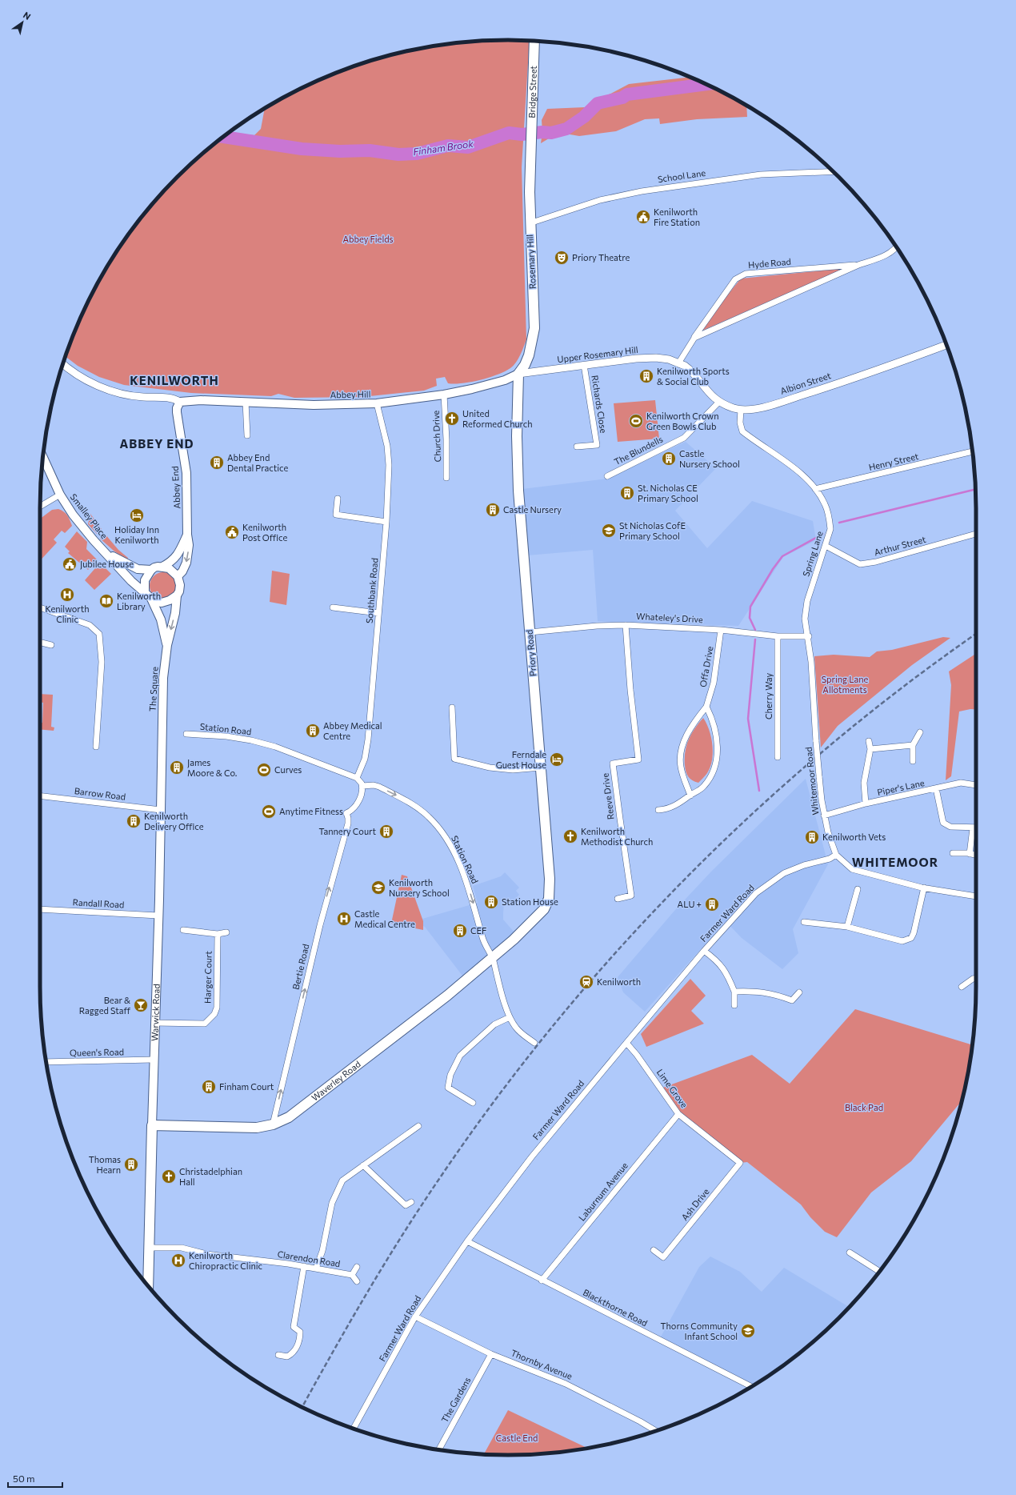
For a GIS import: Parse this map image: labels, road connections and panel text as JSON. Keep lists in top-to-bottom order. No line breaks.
{"streets":{"main road":["Bridge Street","Rosemary Hill","Abbey Hill","Abbey End","Smalley Place","Priory Road","The Square","Warwick Road","Waverley Road"],"street":["School Lane","Hyde Road","Upper Rosemary Hill","Albion Street","Richards Close","Church Drive","The Blundells","Henry Street","Arthur Street","Spring Lane","Southbank Road","Whateley's Drive","Offa Drive","Cherry Way","Station Road","Whitemoor Road","Piper's Lane","Barrow Road","Reeve Drive","Randall Road","Farmer Ward Road","Bertie Road","Harger Court","Queen's Road","Lime Grove","Laburnum Avenue","Ash Drive","Clarendon Road","Blackthorne Road","Thornby Avenue","The Gardens"]},"crossings":[["Bridge Street","Rosemary Hill"],["School Lane","Rosemary Hill"],["Rosemary Hill","Upper Rosemary Hill"],["Rosemary Hill","Abbey Hill"],["Rosemary Hill","Priory Road"],["Hyde Road","Upper Rosemary Hill"],["Hyde Road","Albion Street"],["Upper Rosemary Hill","Albion Street"],["Upper Rosemary Hill","Abbey Hill"],["Upper Rosemary Hill","Richards Close"],["Upper Rosemary Hill","Priory Road"],["Albion Street","The Blundells"],["Albion Street","Spring Lane"],["Abbey Hill","Church Drive"],["Abbey Hill","Abbey End"],["Abbey Hill","Southbank Road"],["Abbey Hill","Priory Road"],["Henry Street","Spring Lane"],["Abbey End","Smalley Place"],["Abbey End","The Square"],["Smalley Place","The Square"],["Arthur Street","Spring Lane"],["Spring Lane","Whateley's Drive"],["Spring Lane","Whitemoor Road"],["Southbank Road","Station Road"],["Whateley's Drive","Priory Road"],["Whateley's Drive","Offa Drive"],["Whateley's Drive","Cherry Way"],["Whateley's Drive","Reeve Drive"],["Priory Road","Waverley Road"],["The Square","Warwick Road"],["Station Road","Bertie Road"],["Station Road","Waverley Road"],["Whitemoor Road","Piper's Lane"],["Whitemoor Road","Farmer Ward Road"],["Barrow Road","Warwick Road"],["Randall Road","Warwick Road"],["Farmer Ward Road","Lime Grove"],["Farmer Ward Road","Blackthorne Road"],["Farmer Ward Road","Thornby Avenue"],["Bertie Road","Waverley Road"],["Harger Court","Warwick Road"],["Warwick Road","Queen's Road"],["Warwick Road","Waverley Road"],["Warwick Road","Clarendon Road"],["Lime Grove","Laburnum Avenue"],["Lime Grove","Ash Drive"],["Laburnum Avenue","Blackthorne Road"],["Thornby Avenue","The Gardens"]],"one_way":["Station Road","Bertie Road"],"districts":["KENILWORTH","ABBEY END","WHITEMOOR"],"water":["Finham Brook"],"parks":["Abbey Fields","Spring Lane Allotments","Black Pad","Castle End"],"places":{"public building":["Kenilworth Fire Station","Kenilworth Post Office","Jubilee House"],"theatre":["Priory Theatre"],"building":["Kenilworth Sports & Social Club","Castle Nursery School","Abbey End Dental Practice","St. Nicholas CE Primary School","Castle Nursery","Abbey Medical Centre","James Moore & Co.","Kenilworth Delivery Office","Tannery Court","Kenilworth Vets","Station House","ALU +","CEF","Finham Court","Thomas Hearn"],"church":["United Reformed Church","Kenilworth Methodist Church","Christadelphian Hall"],"sports":["Kenilworth Crown Green Bowls Club","Curves","Anytime Fitness"],"hotel":["Holiday Inn Kenilworth","Ferndale Guest House"],"school or university":["St Nicholas CofE Primary School","Kenilworth Nursery School","Thorns Community Infant School"],"hospital":["Kenilworth Clinic","Castle Medical Centre","Kenilworth Chiropractic Clinic"],"library":["Kenilworth Library"],"station":["Kenilworth"],"bar":["Bear & Ragged Staff"]},"scale_bar":"50 m","north":"top right"}
